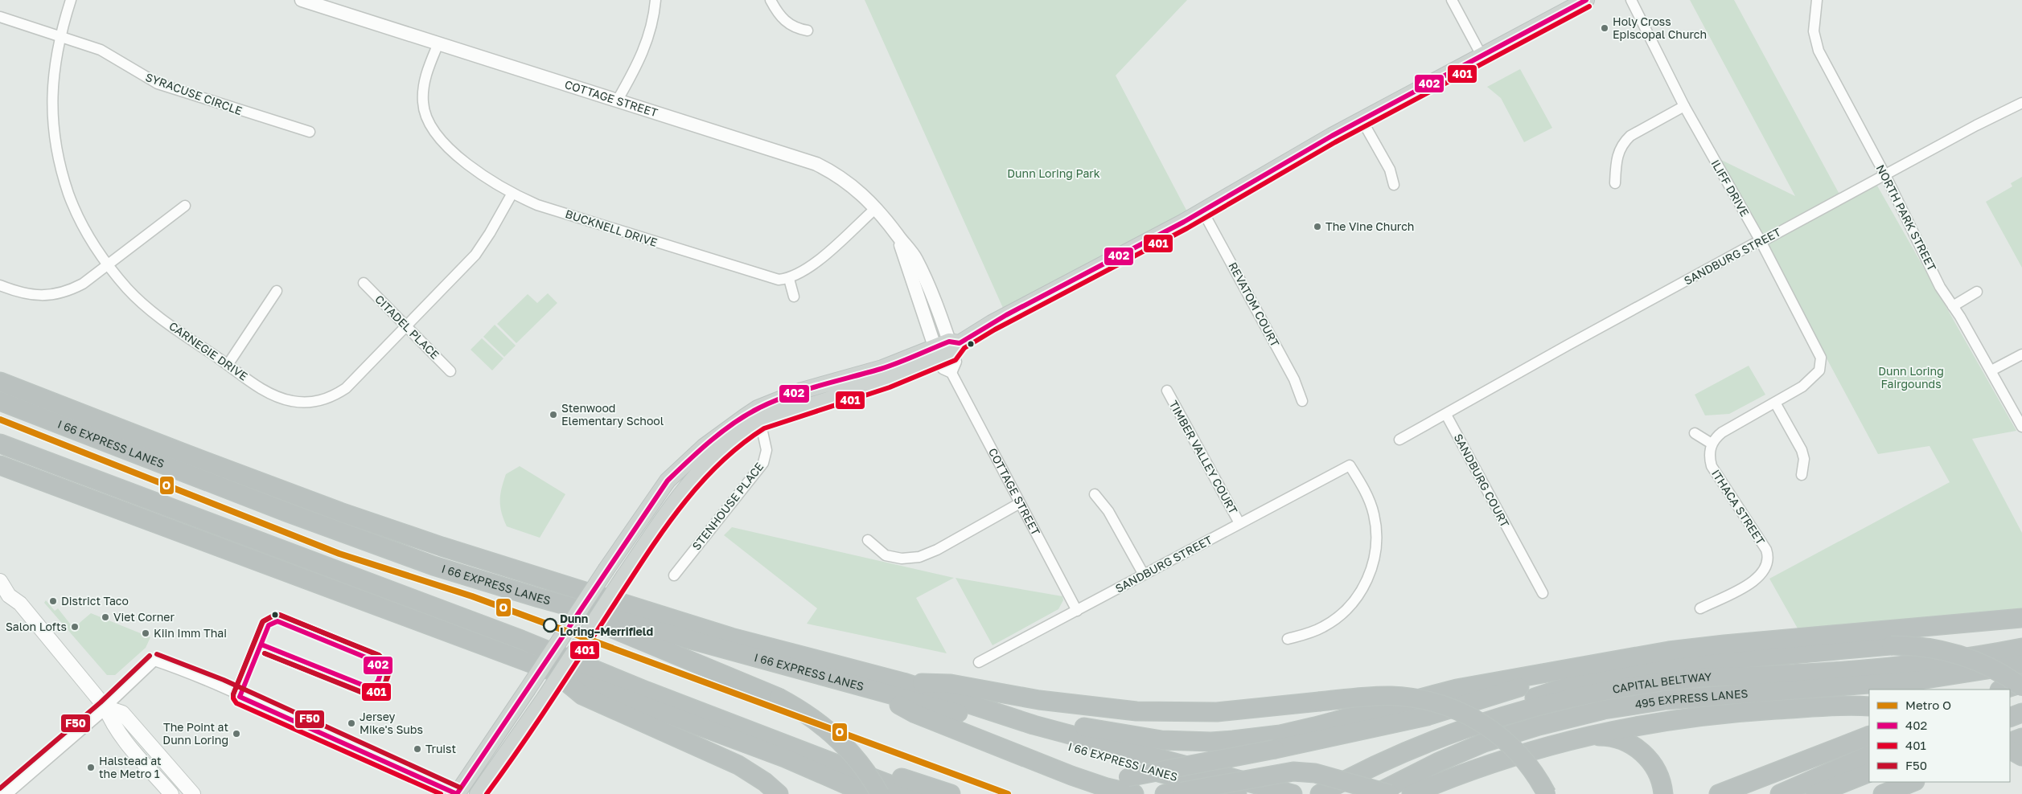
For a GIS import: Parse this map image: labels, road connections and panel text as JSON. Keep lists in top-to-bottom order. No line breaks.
{"streets":{"highway":["I 66 EXPRESS LANES","CAPITAL BELTWAY","495 EXPRESS LANES"],"street":["SYRACUSE CIRCLE","COTTAGE STREET","ILIFF DRIVE","NORTH PARK STREET","BUCKNELL DRIVE","SANDBURG STREET","REVATOM COURT","CITADEL PLACE","CARNEGIE DRIVE","TIMBER VALLEY COURT","SANDBURG COURT","STENHOUSE PLACE","ITHACA STREET"]},"crossings":[["SYRACUSE CIRCLE","CARNEGIE DRIVE"],["COTTAGE STREET","BUCKNELL DRIVE"],["COTTAGE STREET","SANDBURG STREET"],["ILIFF DRIVE","SANDBURG STREET"],["NORTH PARK STREET","SANDBURG STREET"],["BUCKNELL DRIVE","CARNEGIE DRIVE"],["SANDBURG STREET","TIMBER VALLEY COURT"],["SANDBURG STREET","SANDBURG COURT"],["CITADEL PLACE","CARNEGIE DRIVE"]],"parks":["Dunn Loring Park","Dunn Loring Fairgounds"],"places":["Holy Cross Episcopal Church","The Vine Church","Stenwood Elementary School","District Taco","Viet Corner","Dunn Loring–Merrifield","Salon Lofts","Kiin Imm Thai","Jersey Mike's Subs","The Point at Dunn Loring","Truist","Halstead at the Metro 1"],"lines":["transit line 402","transit line 401","metro line O","transit line F50"],"legend":["Metro O","402","401","F50"]}
